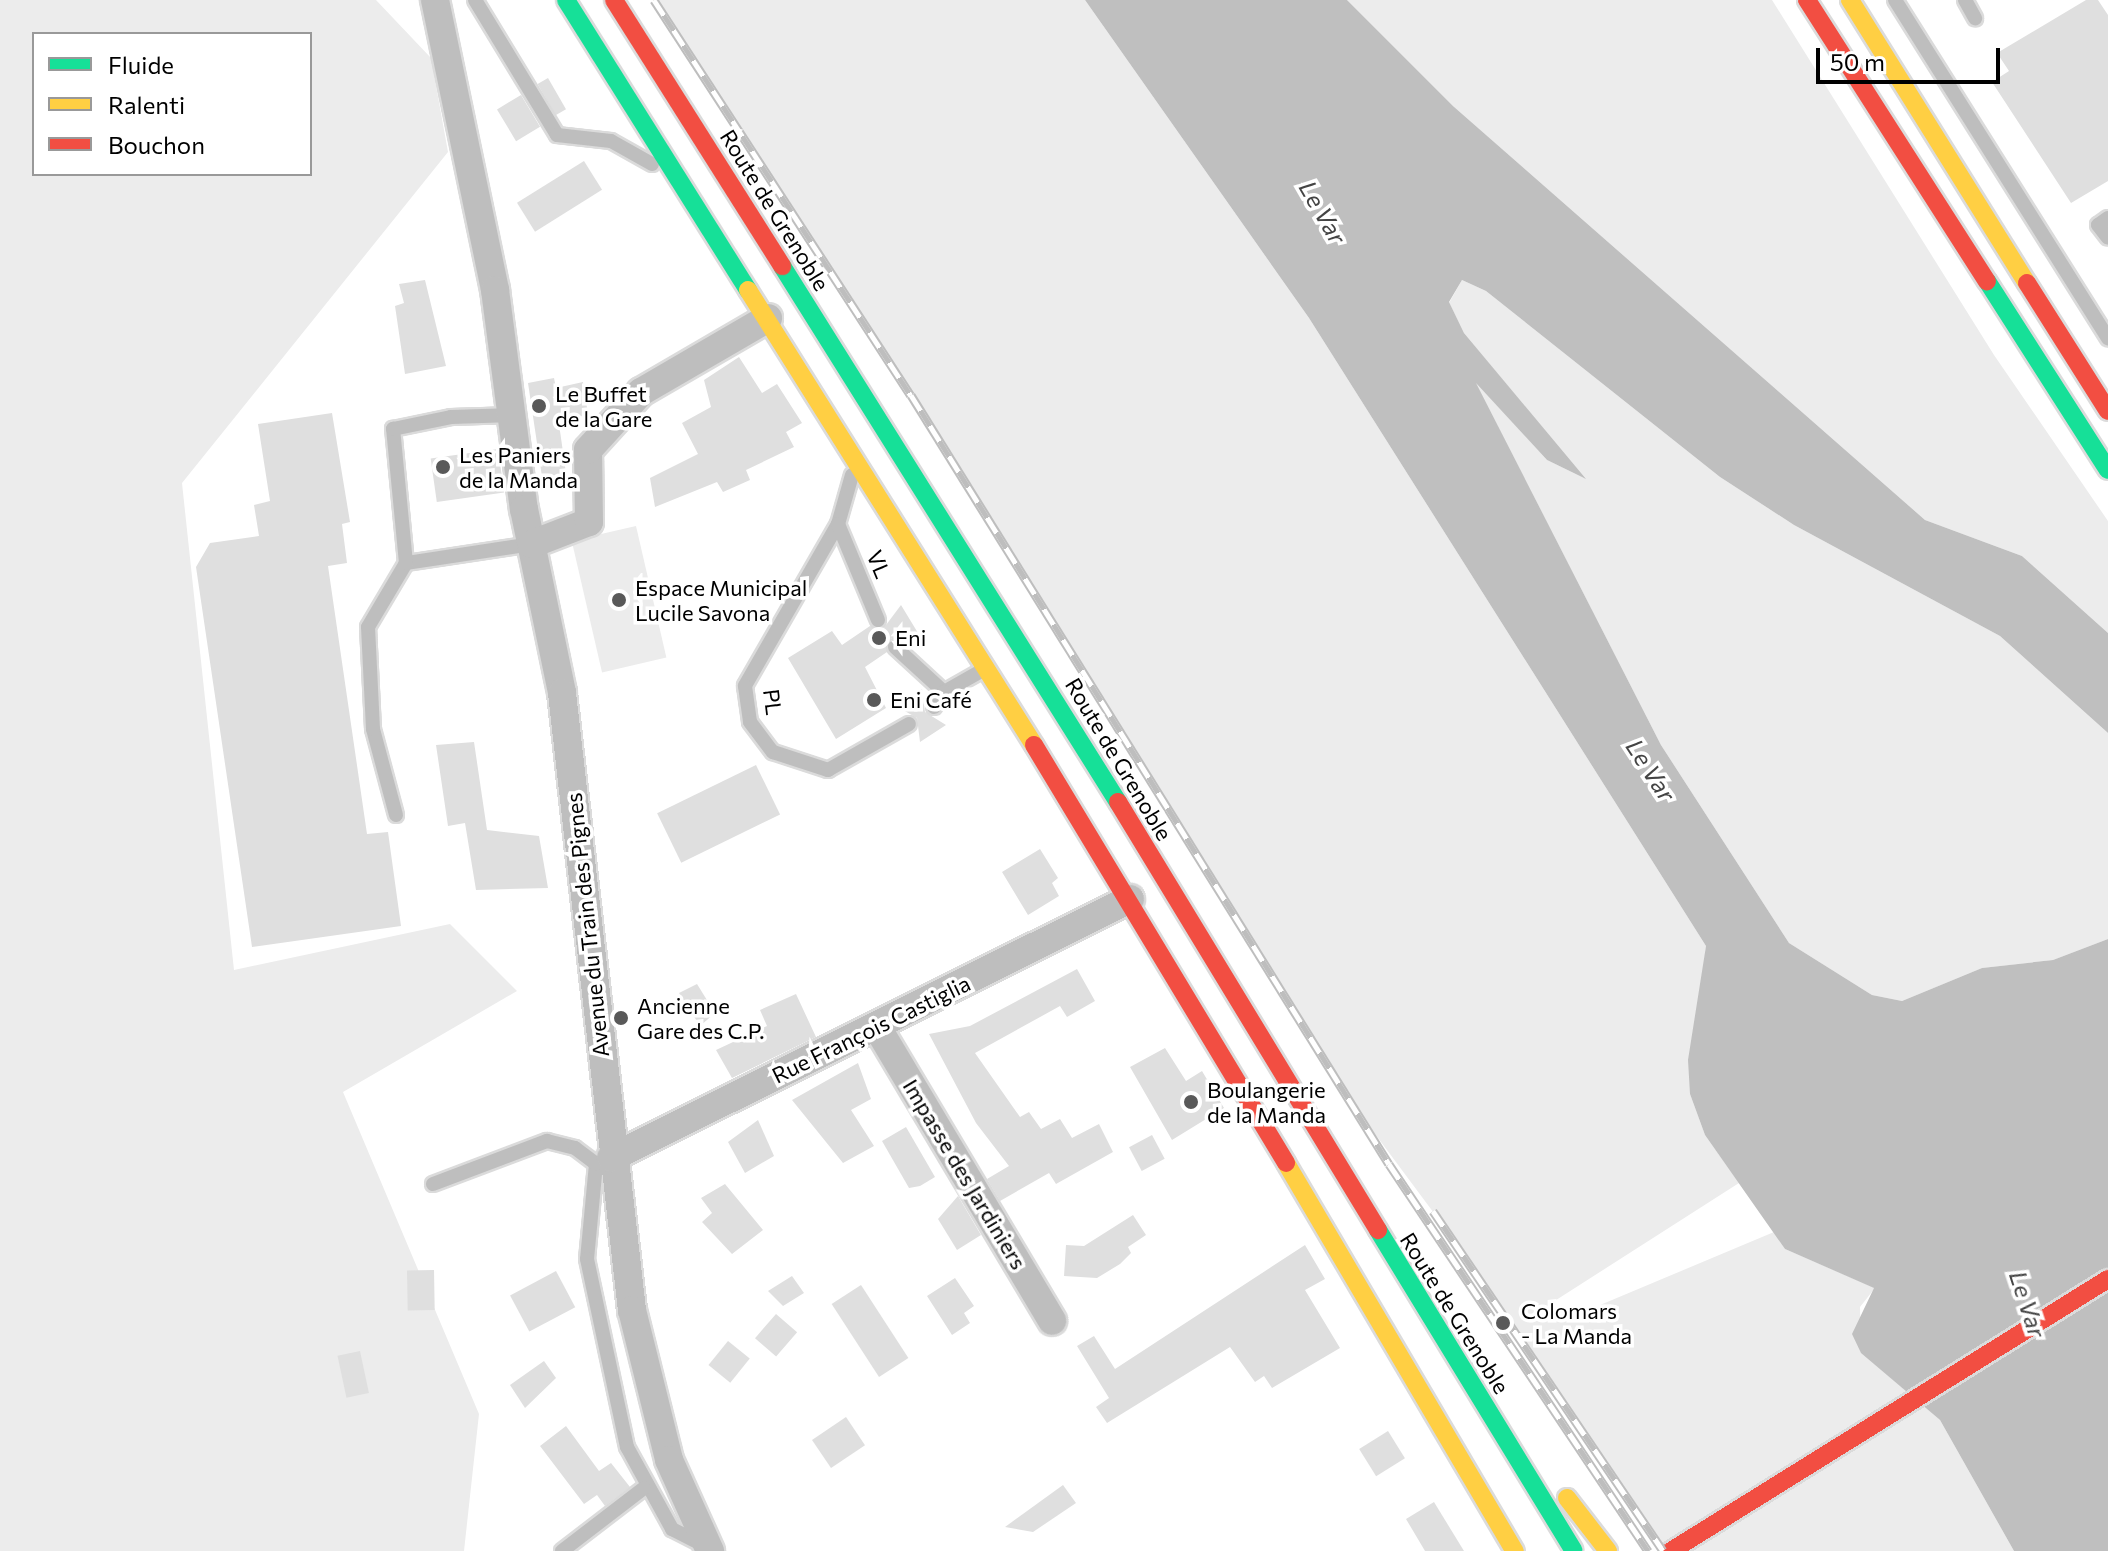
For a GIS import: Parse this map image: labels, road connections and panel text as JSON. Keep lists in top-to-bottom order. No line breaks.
{"streets":{"main road":["Route de Grenoble"],"street":["Avenue du Train des Pignes","Rue François Castiglia","Impasse des Jardiniers"],"lane":["VL","PL"]},"crossings":[["VL","PL"],["Avenue du Train des Pignes","Rue François Castiglia"],["Rue François Castiglia","Impasse des Jardiniers"]],"water":["Le Var"],"places":["Le Buffet de la Gare","Les Paniers de la Manda","Espace Municipal Lucile Savona","Eni","Eni Café","Ancienne Gare des C.P.","Boulangerie de la Manda","Colomars - La Manda"],"legend":["Fluide","Ralenti","Bouchon"],"scale_bar":"50 m"}
